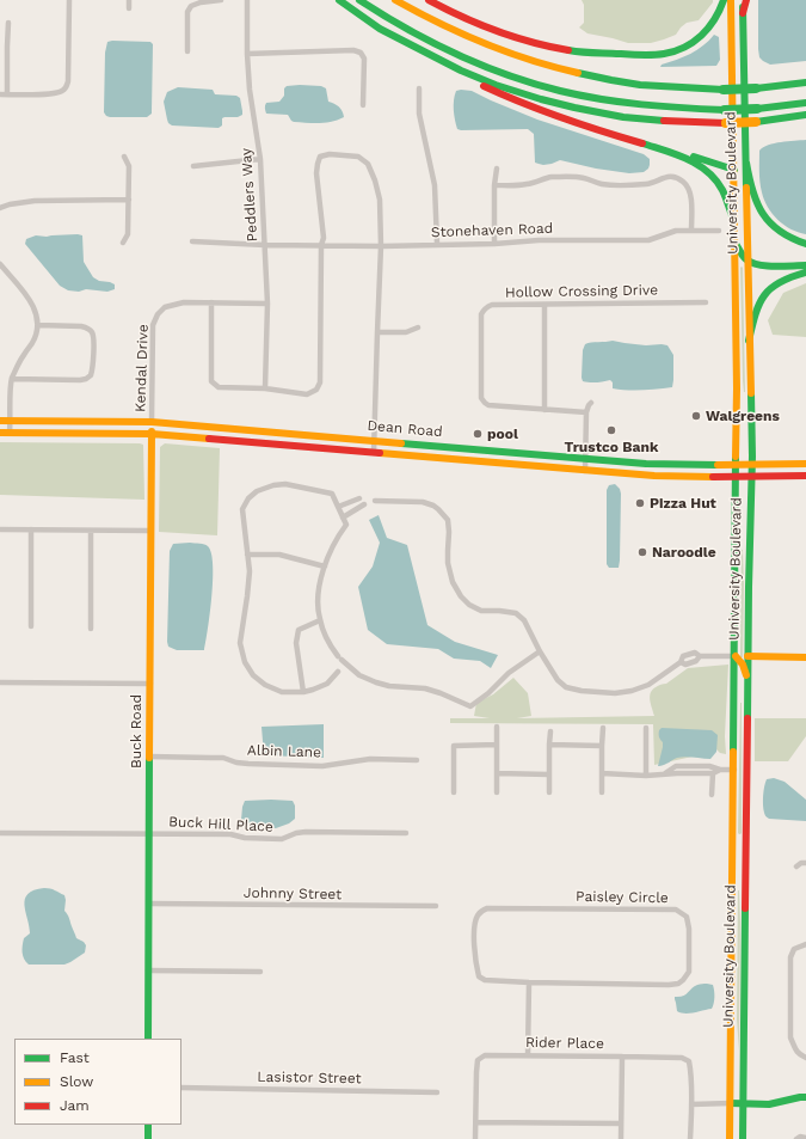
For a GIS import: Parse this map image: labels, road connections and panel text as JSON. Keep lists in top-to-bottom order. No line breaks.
{"streets":{"main road":["University Boulevard","Dean Road","Buck Road"],"street":["Peddlers Way","Stonehaven Road","Hollow Crossing Drive","Kendal Drive","Albin Lane","Buck Hill Place","Johnny Street","Paisley Circle","Rider Place","Lasistor Street"]},"crossings":[["University Boulevard","Dean Road"],["Peddlers Way","Stonehaven Road"],["Peddlers Way","Kendal Drive"],["Kendal Drive","Dean Road"],["Kendal Drive","Buck Road"],["Dean Road","Buck Road"],["Buck Road","Albin Lane"],["Buck Road","Buck Hill Place"],["Buck Road","Johnny Street"]],"places":["Walgreens","Trustco Bank","pool","Pizza Hut","Naroodle"],"legend":["Fast","Slow","Jam"]}
